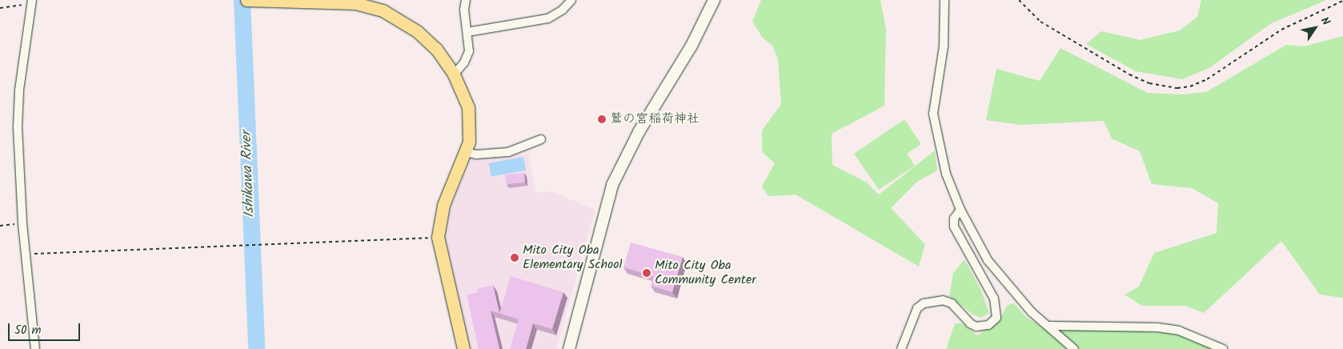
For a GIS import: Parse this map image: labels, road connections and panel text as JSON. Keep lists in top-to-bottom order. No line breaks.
{"water":["Ishikawa River"],"places":["鷲の宮稲荷神社","Mito City Oba Elementary School","Mito City Oba Community Center"],"scale_bar":"50 m","north":"top right"}
